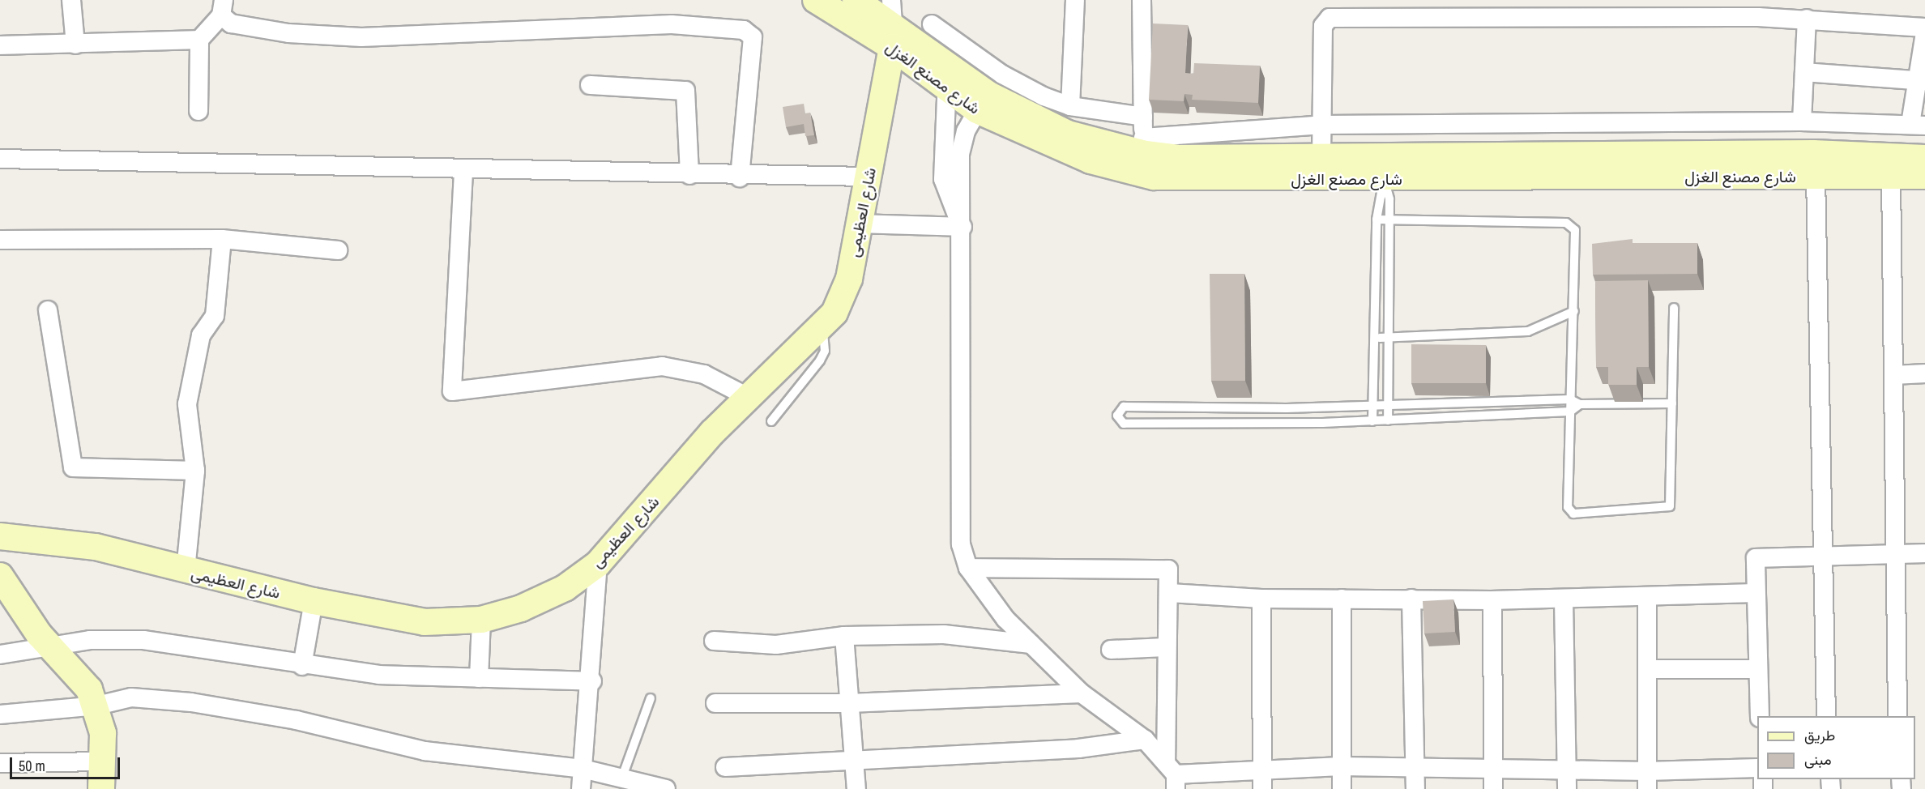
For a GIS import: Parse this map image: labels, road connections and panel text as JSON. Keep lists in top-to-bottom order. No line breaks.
{"streets":{"street":["شارع مصنع الغزل","شارع العظيمى"]},"crossings":[["شارع مصنع الغزل","شارع العظيمى"]],"legend":["طريق","مبنى"],"scale_bar":"50 m"}
